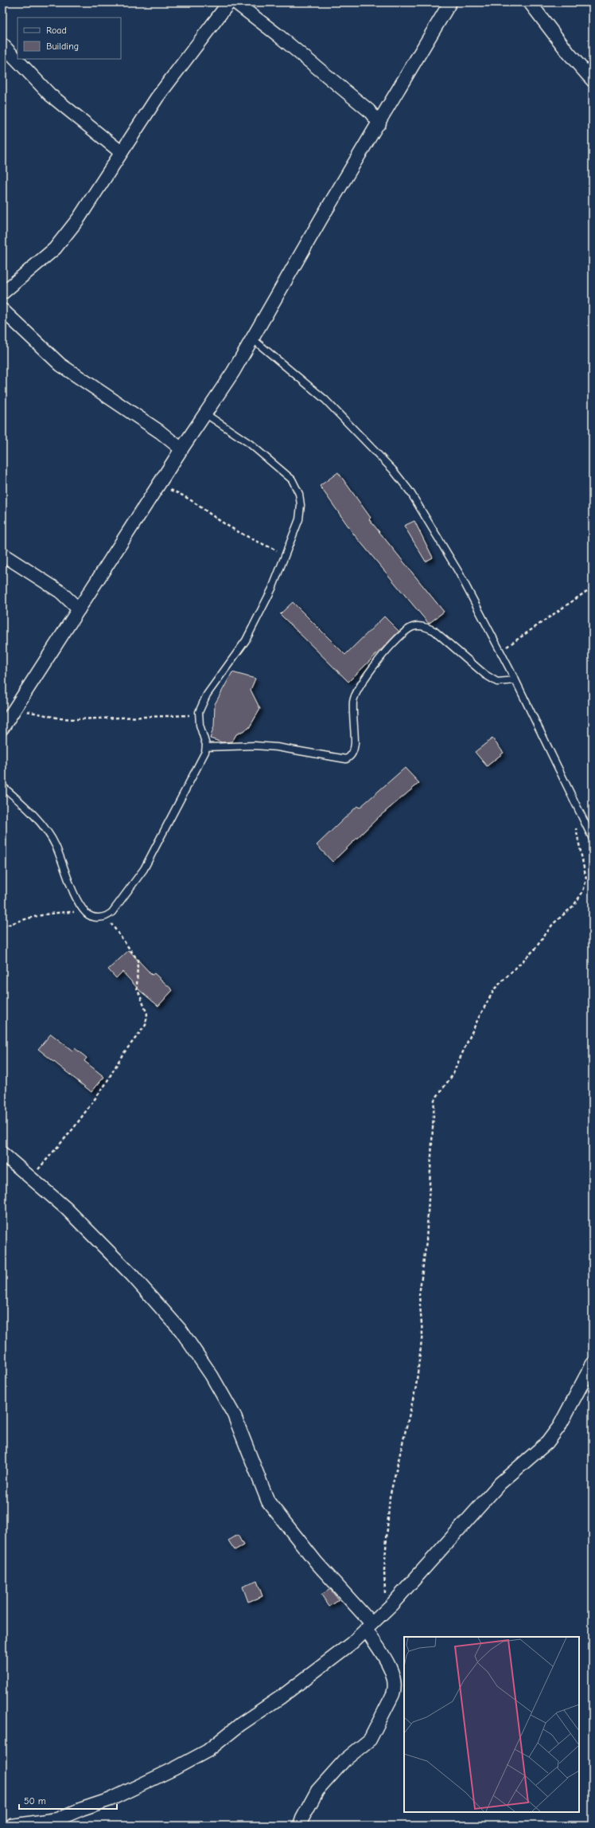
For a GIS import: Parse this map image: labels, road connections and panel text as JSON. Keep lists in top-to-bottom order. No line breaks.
{"legend":["Road","Building"],"scale_bar":"50 m"}
